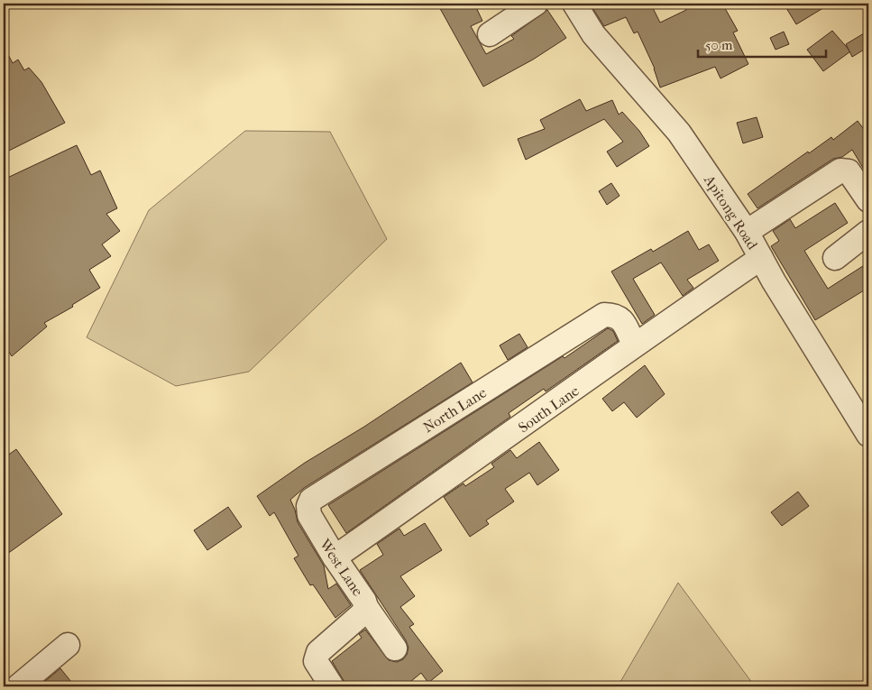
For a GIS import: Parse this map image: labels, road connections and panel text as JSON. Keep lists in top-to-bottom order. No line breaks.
{"streets":{"street":["Apitong Road","South Lane","North Lane","West Lane"]},"crossings":[["Apitong Road","South Lane"],["South Lane","North Lane"],["South Lane","West Lane"],["North Lane","West Lane"]],"scale_bar":"50 m"}
